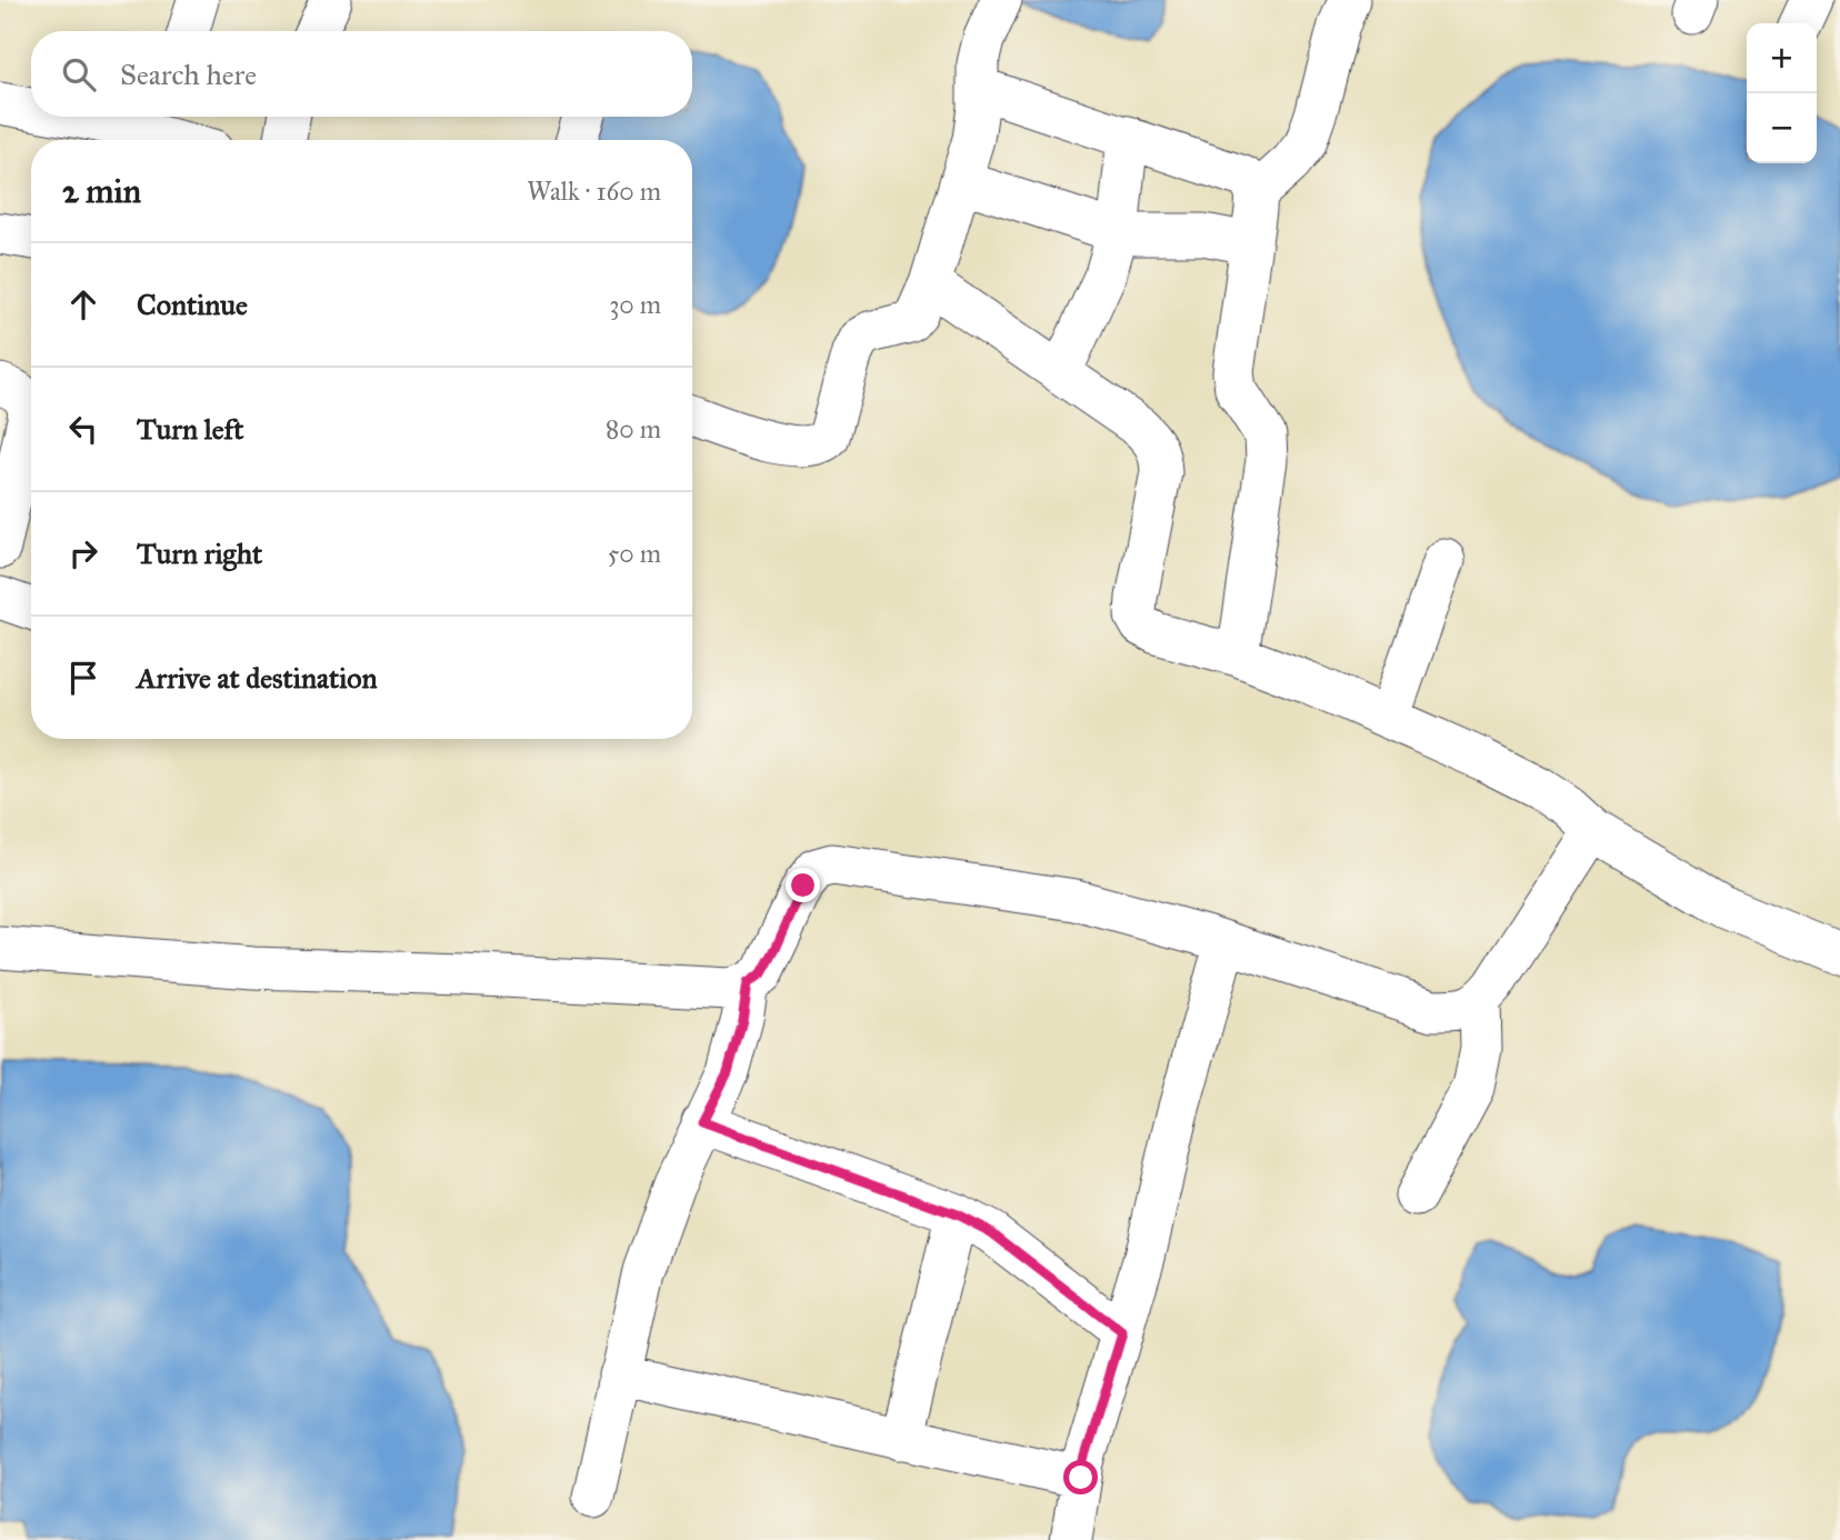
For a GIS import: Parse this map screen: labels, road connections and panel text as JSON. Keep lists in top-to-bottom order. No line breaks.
{"page":{"map_buttons":["+","−"],"search":"Search here","heading":["2 min","Walk · 160 m"],"list":[["Continue","30 m"],["Turn left","80 m"],["Turn right","50 m"],"Arrive at destination"]}}
